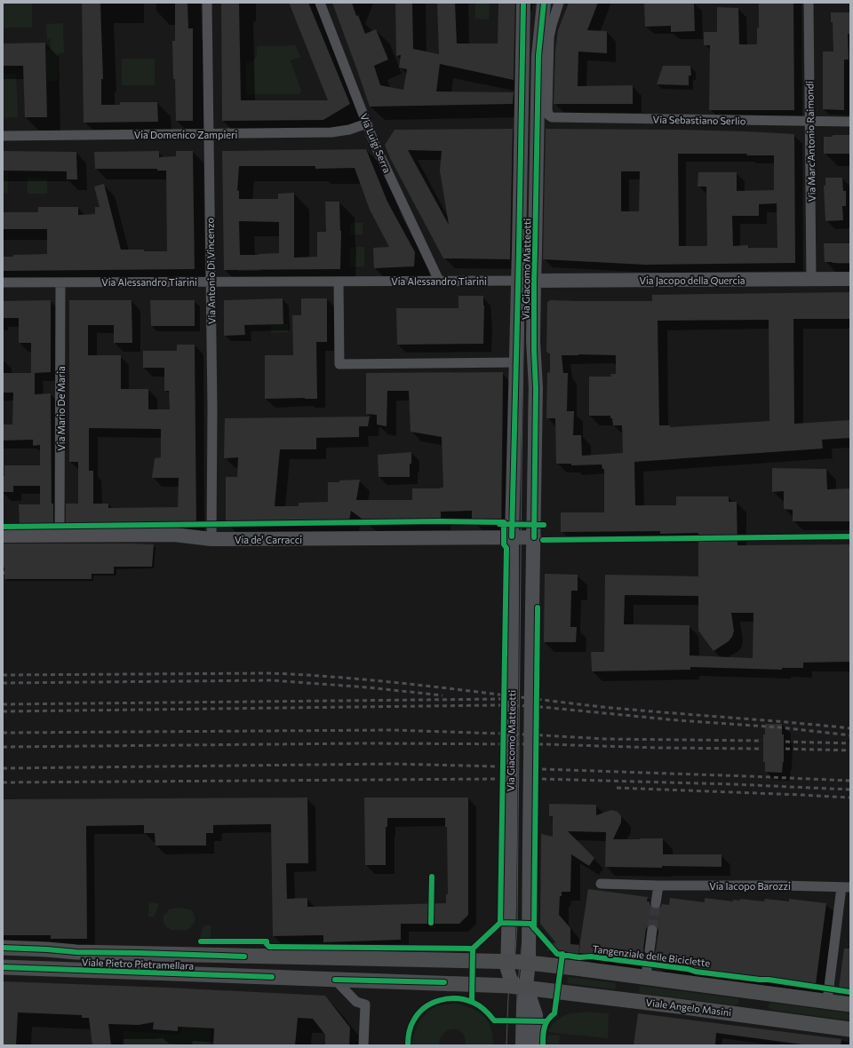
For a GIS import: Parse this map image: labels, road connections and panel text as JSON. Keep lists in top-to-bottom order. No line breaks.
{"streets":{"main road":["Via Giacomo Matteotti","Via Jacopo della Quercia","Via de' Carracci","Viale Pietro Pietramellara","Viale Angelo Masini"],"street":["Via Sebastiano Serlio","Via Domenico Zampieri","Via Marc'Antonio Raimondi","Via Luigi Serra","Via Antonio Di Vincenzo","Via Alessandro Tiarini","Via Mario De Maria","Via Iacopo Barozzi"],"cycle path":["Tangenziale delle Biciclette"]},"crossings":[["Via Sebastiano Serlio","Via Marc'Antonio Raimondi"],["Via Domenico Zampieri","Via Luigi Serra"],["Via Domenico Zampieri","Via Antonio Di Vincenzo"],["Via Marc'Antonio Raimondi","Via Jacopo della Quercia"],["Via Luigi Serra","Via Alessandro Tiarini"],["Via Giacomo Matteotti","Via Jacopo della Quercia"],["Via Giacomo Matteotti","Via Alessandro Tiarini"],["Via Giacomo Matteotti","Via de' Carracci"],["Via Giacomo Matteotti","Viale Pietro Pietramellara"],["Via Giacomo Matteotti","Viale Angelo Masini"],["Via Antonio Di Vincenzo","Via Alessandro Tiarini"],["Via Antonio Di Vincenzo","Via de' Carracci"],["Via Jacopo della Quercia","Via Alessandro Tiarini"],["Via Alessandro Tiarini","Via Mario De Maria"],["Via Mario De Maria","Via de' Carracci"],["Viale Pietro Pietramellara","Viale Angelo Masini"]]}
